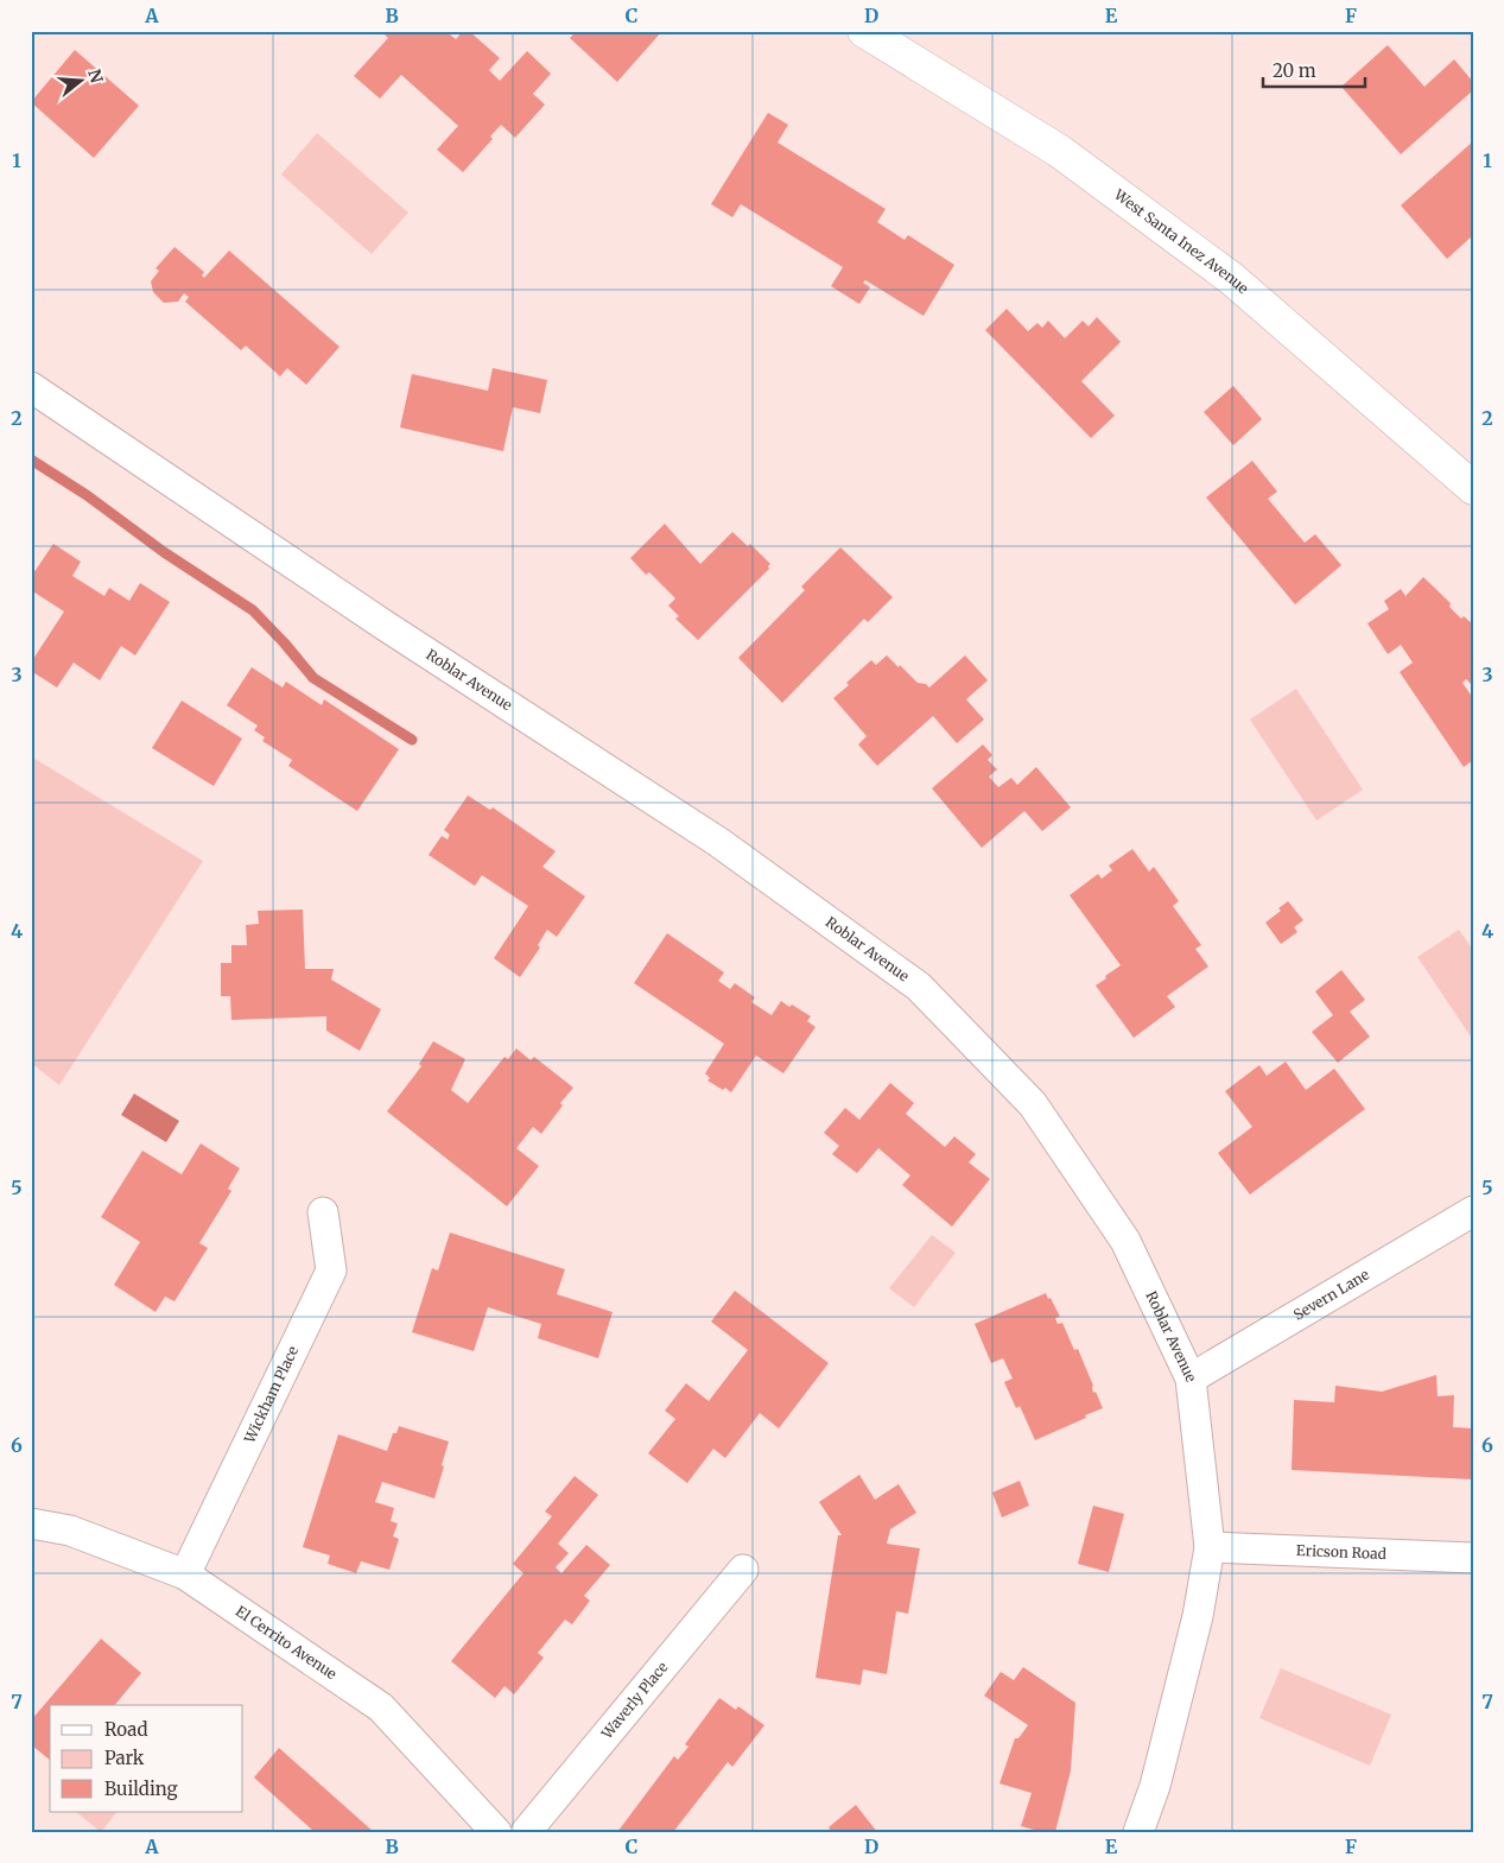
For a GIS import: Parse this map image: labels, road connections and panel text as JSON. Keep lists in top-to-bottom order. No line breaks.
{"streets":{"street":["West Santa Inez Avenue","Roblar Avenue","Severn Lane","Wickham Place","Ericson Road","El Cerrito Avenue","Waverly Place"]},"crossings":[["Roblar Avenue","Severn Lane"],["Roblar Avenue","Ericson Road"],["Wickham Place","El Cerrito Avenue"]],"legend":["Road","Park","Building"],"scale_bar":"20 m","north":"right","grid":{"columns":["A","B","C","D","E","F"],"rows":["1","2","3","4","5","6","7"]}}
